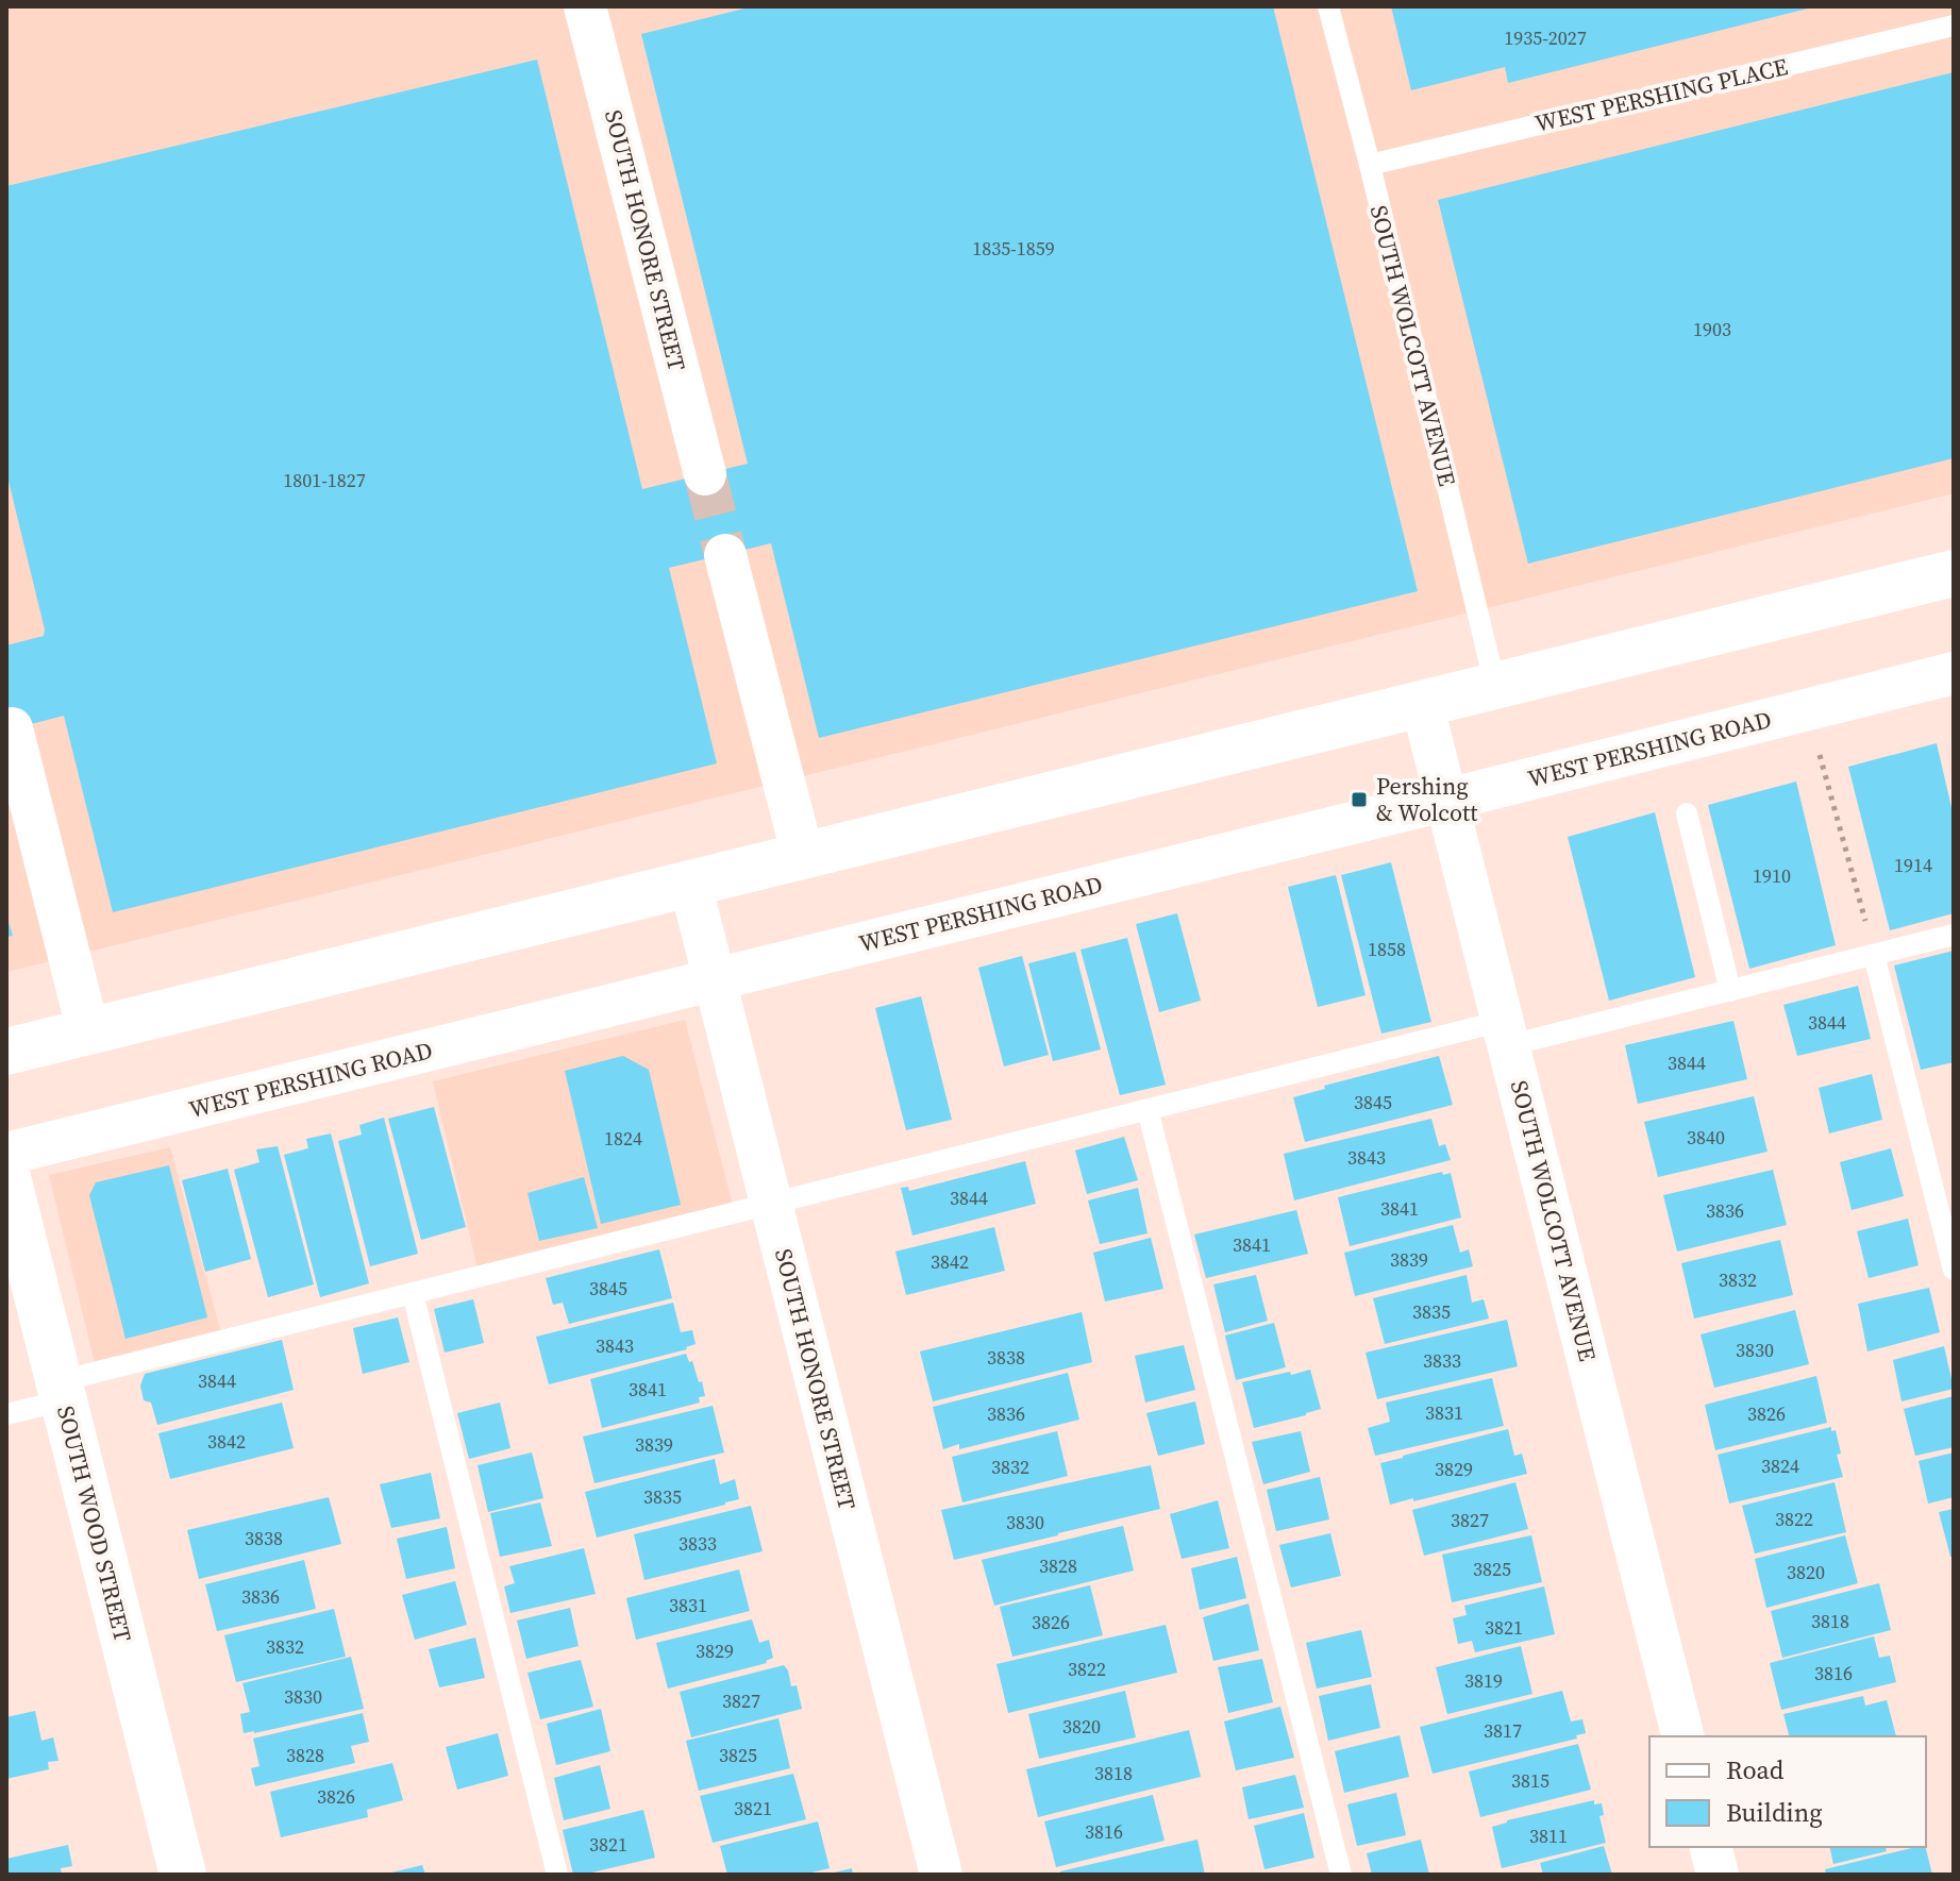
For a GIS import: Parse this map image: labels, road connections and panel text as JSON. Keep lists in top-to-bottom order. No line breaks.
{"streets":{"main road":["SOUTH WOOD STREET"],"street":["SOUTH HONORE STREET","SOUTH WOLCOTT AVENUE","WEST PERSHING ROAD"],"lane":["WEST PERSHING PLACE"]},"crossings":[["WEST PERSHING PLACE","SOUTH WOLCOTT AVENUE"],["SOUTH HONORE STREET","WEST PERSHING ROAD"],["SOUTH WOLCOTT AVENUE","WEST PERSHING ROAD"]],"places":{"transit":["Pershing & Wolcott"]},"house_numbers":["1935-2027","1835-1859","1903","1801-1827","1914","1910","1858","3844","3844","3845","3840","1824","3843","3844","3841","3836","3841","3839","3842","3832","3845","3835","3843","3830","3838","3833","3844","3841","3831","3836","3826","3842","3839","3824","3832","3829","3835","3822","3827","3830","3838","3833","3828","3825","3820","3836","3831","3818","3826","3821","3832","3829","3822","3816","3819","3830","3827","3820","3817","3828","3825","3818","3815","3826","3821","3816","3811","3821"],"legend":["Road","Building"]}
